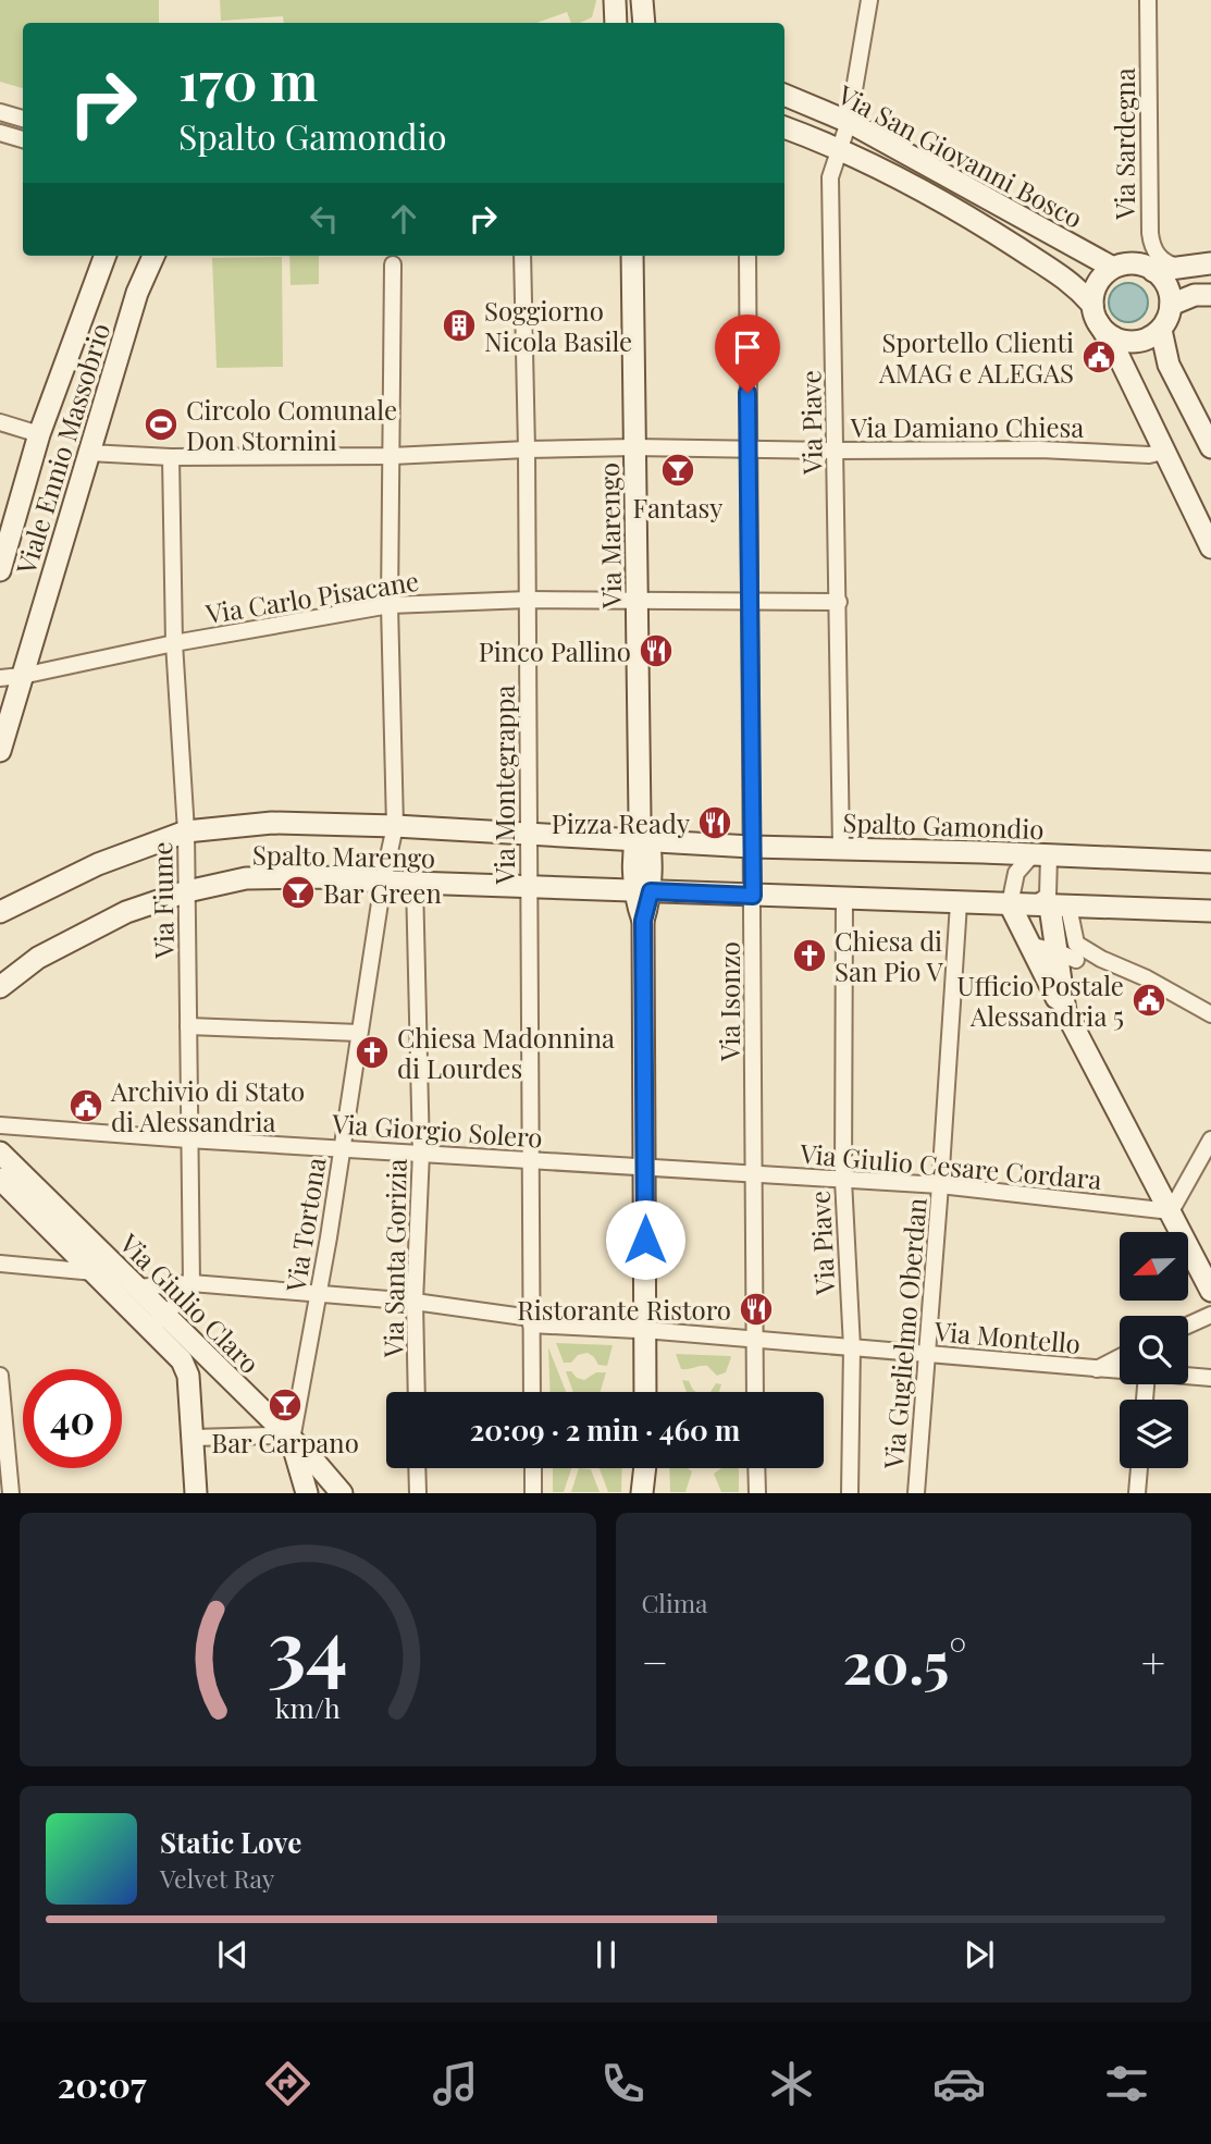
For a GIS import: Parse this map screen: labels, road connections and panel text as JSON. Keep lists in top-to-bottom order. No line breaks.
{"streets":{"street":["Via Sardegna","Via San Giovanni Bosco","Via Piave","Via Damiano Chiesa","Viale Ennio Massobrio","Via Marengo","Via Carlo Pisacane","Via Montegrappa","Spalto Gamondio","Spalto Marengo","Via Fiume","Via Isonzo","Via Giorgio Solero","Via Giulio Cesare Cordara","Via Tortona","Via Santa Gorizia","Via Giulio Claro","Via Guglielmo Oberdan","Via Montello"]},"crossings":[["Via Sardegna","Via San Giovanni Bosco"],["Via San Giovanni Bosco","Via Piave"],["Via Piave","Via Damiano Chiesa"],["Via Piave","Via Carlo Pisacane"],["Via Piave","Spalto Gamondio"],["Via Piave","Via Giulio Cesare Cordara"],["Via Piave","Via Montello"],["Via Damiano Chiesa","Viale Ennio Massobrio"],["Via Damiano Chiesa","Via Marengo"],["Via Damiano Chiesa","Via Montegrappa"],["Via Damiano Chiesa","Via Fiume"],["Via Damiano Chiesa","Via Isonzo"],["Viale Ennio Massobrio","Via Carlo Pisacane"],["Via Marengo","Via Carlo Pisacane"],["Via Marengo","Spalto Gamondio"],["Via Marengo","Via Giorgio Solero"],["Via Marengo","Via Giulio Cesare Cordara"],["Via Carlo Pisacane","Via Montegrappa"],["Via Carlo Pisacane","Via Fiume"],["Via Carlo Pisacane","Via Isonzo"],["Via Montegrappa","Spalto Gamondio"],["Via Montegrappa","Spalto Marengo"],["Via Montegrappa","Via Giorgio Solero"],["Via Montegrappa","Via Montello"],["Spalto Gamondio","Spalto Marengo"],["Spalto Gamondio","Via Isonzo"],["Spalto Marengo","Via Fiume"],["Spalto Marengo","Via Tortona"],["Spalto Marengo","Via Santa Gorizia"],["Via Fiume","Via Giorgio Solero"],["Via Fiume","Via Montello"],["Via Isonzo","Via Giulio Cesare Cordara"],["Via Isonzo","Via Montello"],["Via Giorgio Solero","Via Giulio Cesare Cordara"],["Via Giorgio Solero","Via Tortona"],["Via Giorgio Solero","Via Santa Gorizia"],["Via Giulio Cesare Cordara","Via Guglielmo Oberdan"],["Via Tortona","Via Giulio Claro"],["Via Tortona","Via Montello"],["Via Santa Gorizia","Via Montello"],["Via Giulio Claro","Via Montello"],["Via Guglielmo Oberdan","Via Montello"]],"places":{"building":["Soggiorno Nicola Basile"],"public building":["Sportello Clienti AMAG e ALEGAS","Ufficio Postale Alessandria 5","Archivio di Stato di Alessandria"],"sports":["Circolo Comunale Don Stornini"],"bar":["Fantasy","Bar Green","Bar Carpano"],"restaurant":["Pinco Pallino","Pizza Ready","Ristorante Ristoro"],"church":["Chiesa di San Pio V","Chiesa Madonnina di Lourdes"]},"north":"left","page":{"turn":["170 m","Spalto Gamondio"],"limit":"40","trip":"20:09 · 2 min · 460 m","tile":"Clima","heat":["−","20.5°","+"],"song":["Static Love","Velvet Ray"],"tabs":"20:07","gauge":["34","km/h"]}}
